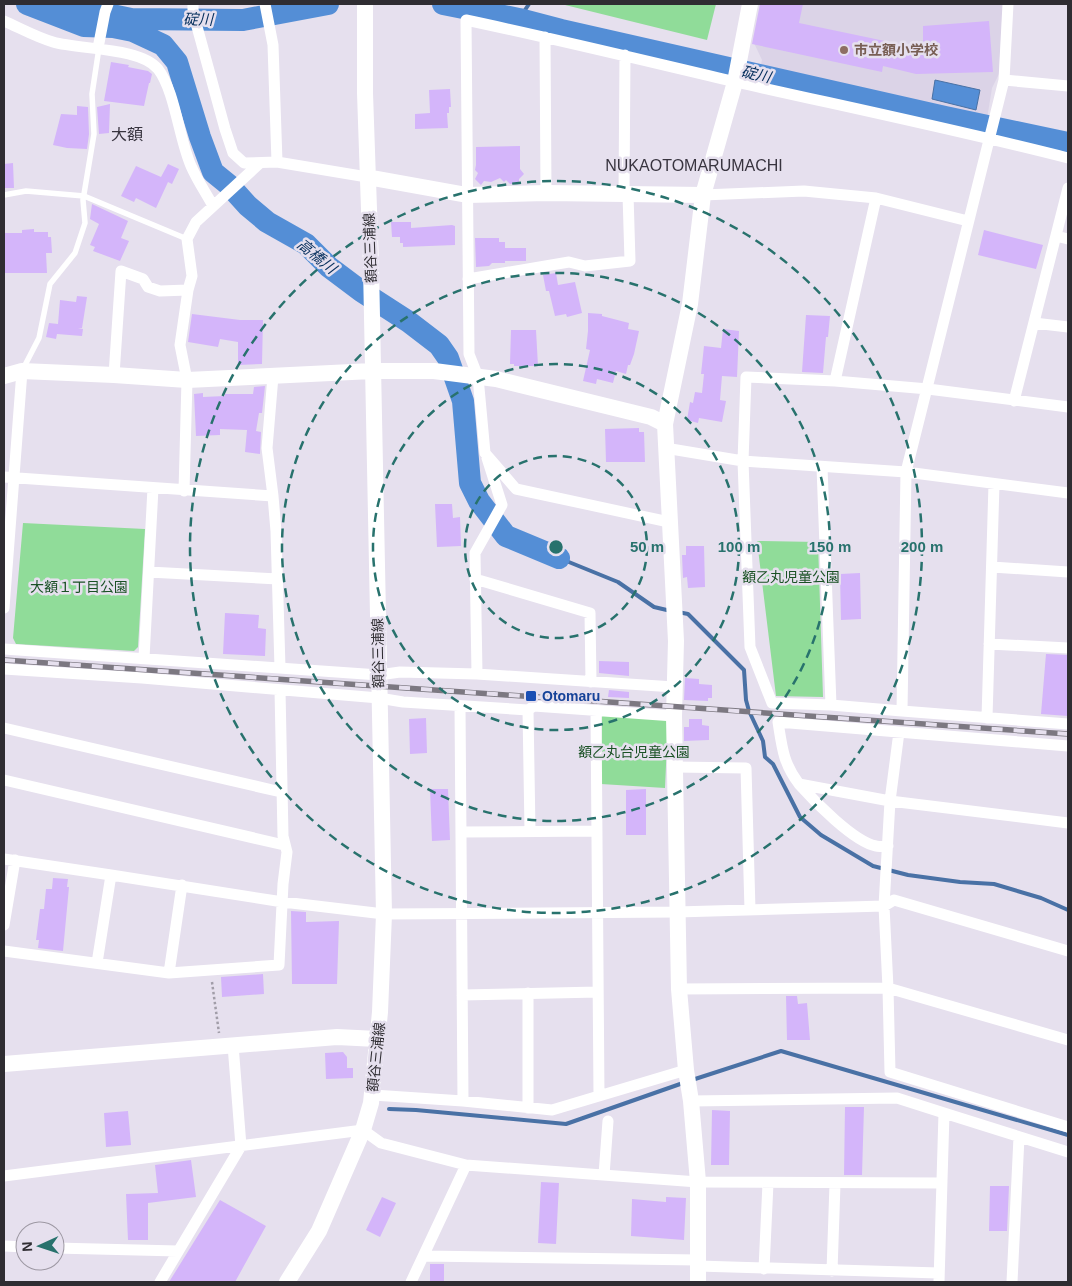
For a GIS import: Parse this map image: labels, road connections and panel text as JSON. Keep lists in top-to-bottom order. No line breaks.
{"streets":{"street":["額谷三浦線"]},"districts":["大額","NUKAOTOMARUMACHI"],"water":["碇川","高橋川"],"parks":["額乙丸児童公園","大額１丁目公園","額乙丸台児童公園"],"places":{"other":["市立額小学校"],"transit":["Otomaru"]},"north":"left","rings":["50 m","100 m","150 m","200 m"]}
